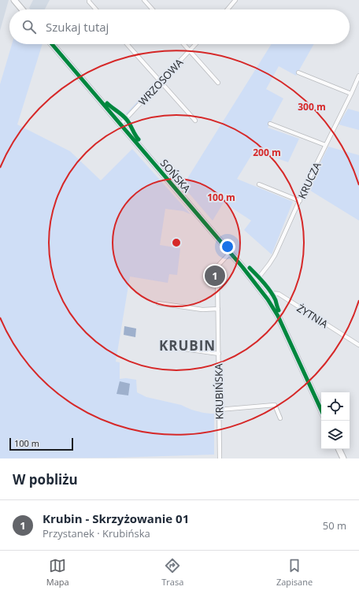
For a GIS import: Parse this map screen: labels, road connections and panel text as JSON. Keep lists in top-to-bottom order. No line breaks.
{"streets":{"street":["WRZOSOWA","SOŃSKA","KRUCZA","ŻYTNIA","KRUBIŃSKA"]},"crossings":[["WRZOSOWA","SOŃSKA"],["SOŃSKA","KRUCZA"],["SOŃSKA","ŻYTNIA"],["SOŃSKA","KRUBIŃSKA"]],"districts":["KRUBIN"],"scale_bar":"100 m","page":{"search":"Szukaj tutaj","pins":"1","scale":"100 m","heading":"W pobliżu","list":[{"mark":"1","name":"Krubin - Skrzyżowanie 01","note":"Przystanek · Krubińska","value":"50 m"}],"nav":["Mapa","Trasa","Zapisane"]},"rings":["300 m","200 m","100 m"]}
